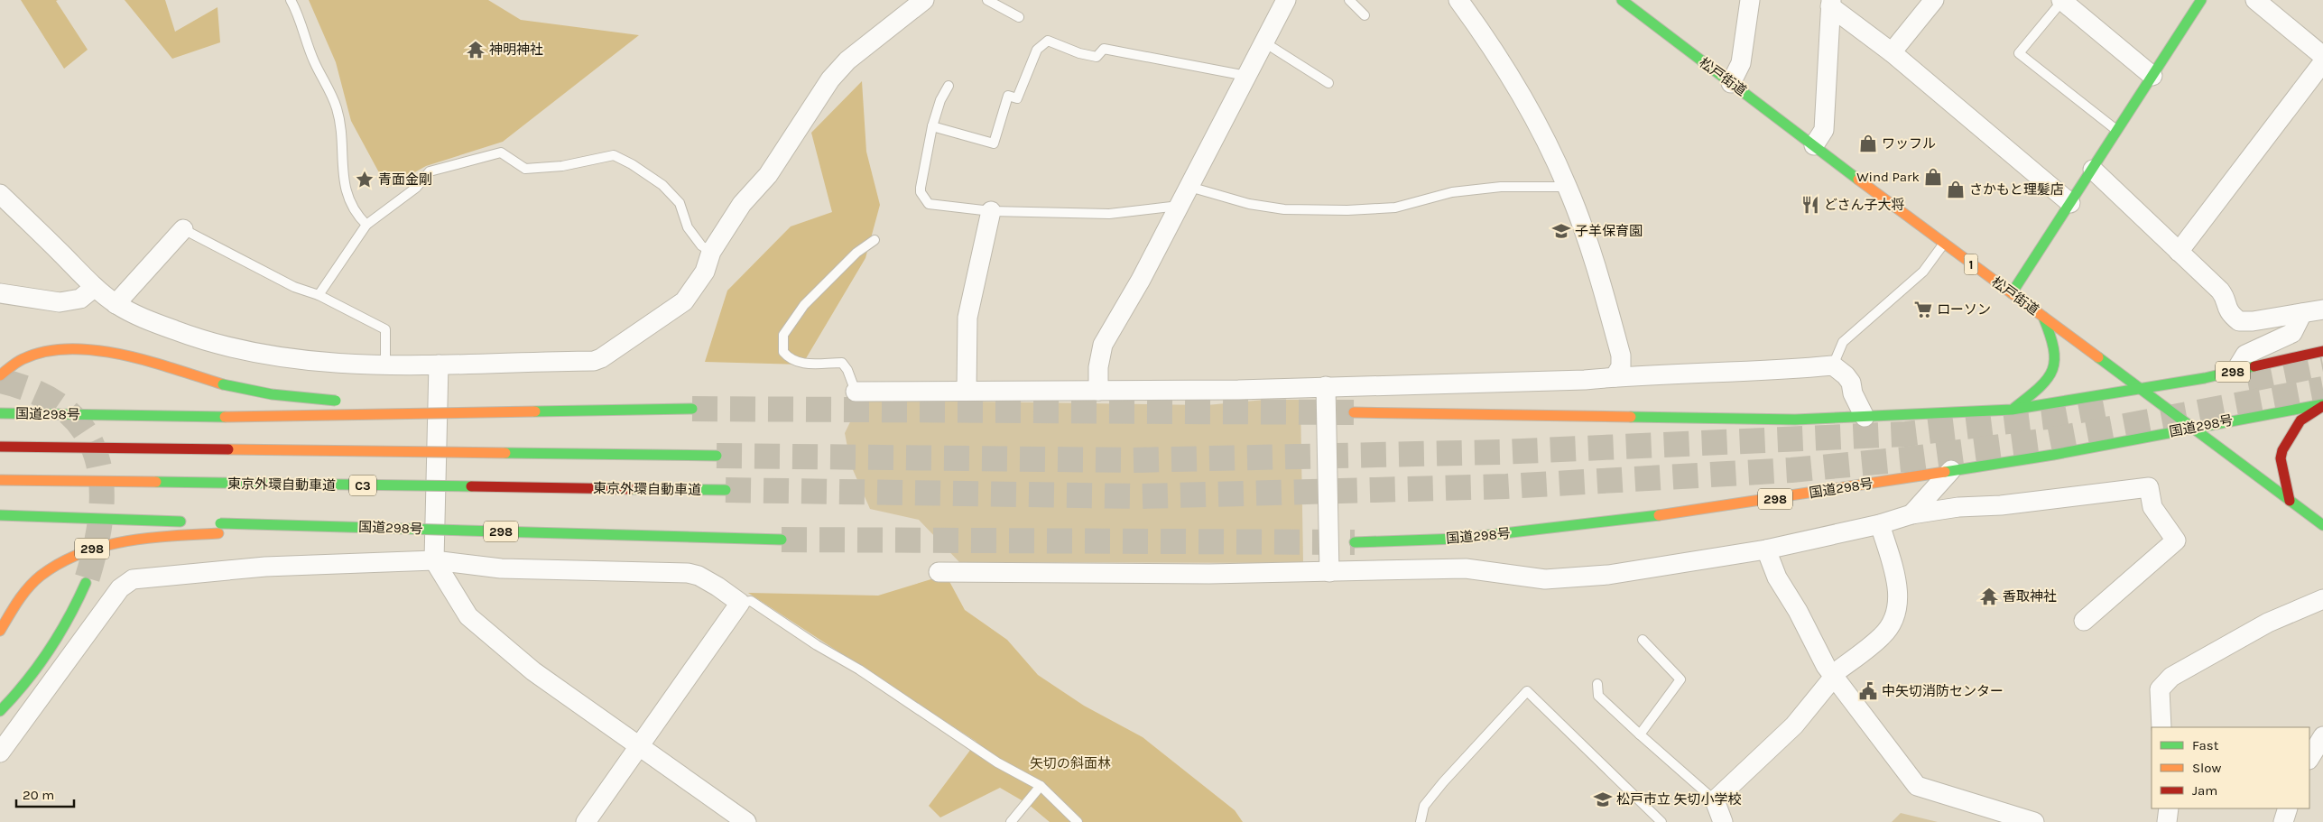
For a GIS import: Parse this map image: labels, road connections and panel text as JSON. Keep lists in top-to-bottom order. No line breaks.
{"streets":{"main road":["松戸街道","1","298","国道298号","東京外環自動車道","C3"]},"crossings":[["松戸街道","298"],["松戸街道","国道298号"]],"parks":["矢切の斜面林"],"places":{"temple":["神明神社","香取神社"],"shop":["ワッフル","Wind Park","さかもと理髪店"],"place":["青面金剛"],"restaurant":["どさん子大将"],"school or university":["子羊保育園","松戸市立 矢切小学校"],"supermarket":["ローソン"],"public building":["中矢切消防センター"]},"legend":["Fast","Slow","Jam"],"scale_bar":"20 m"}
